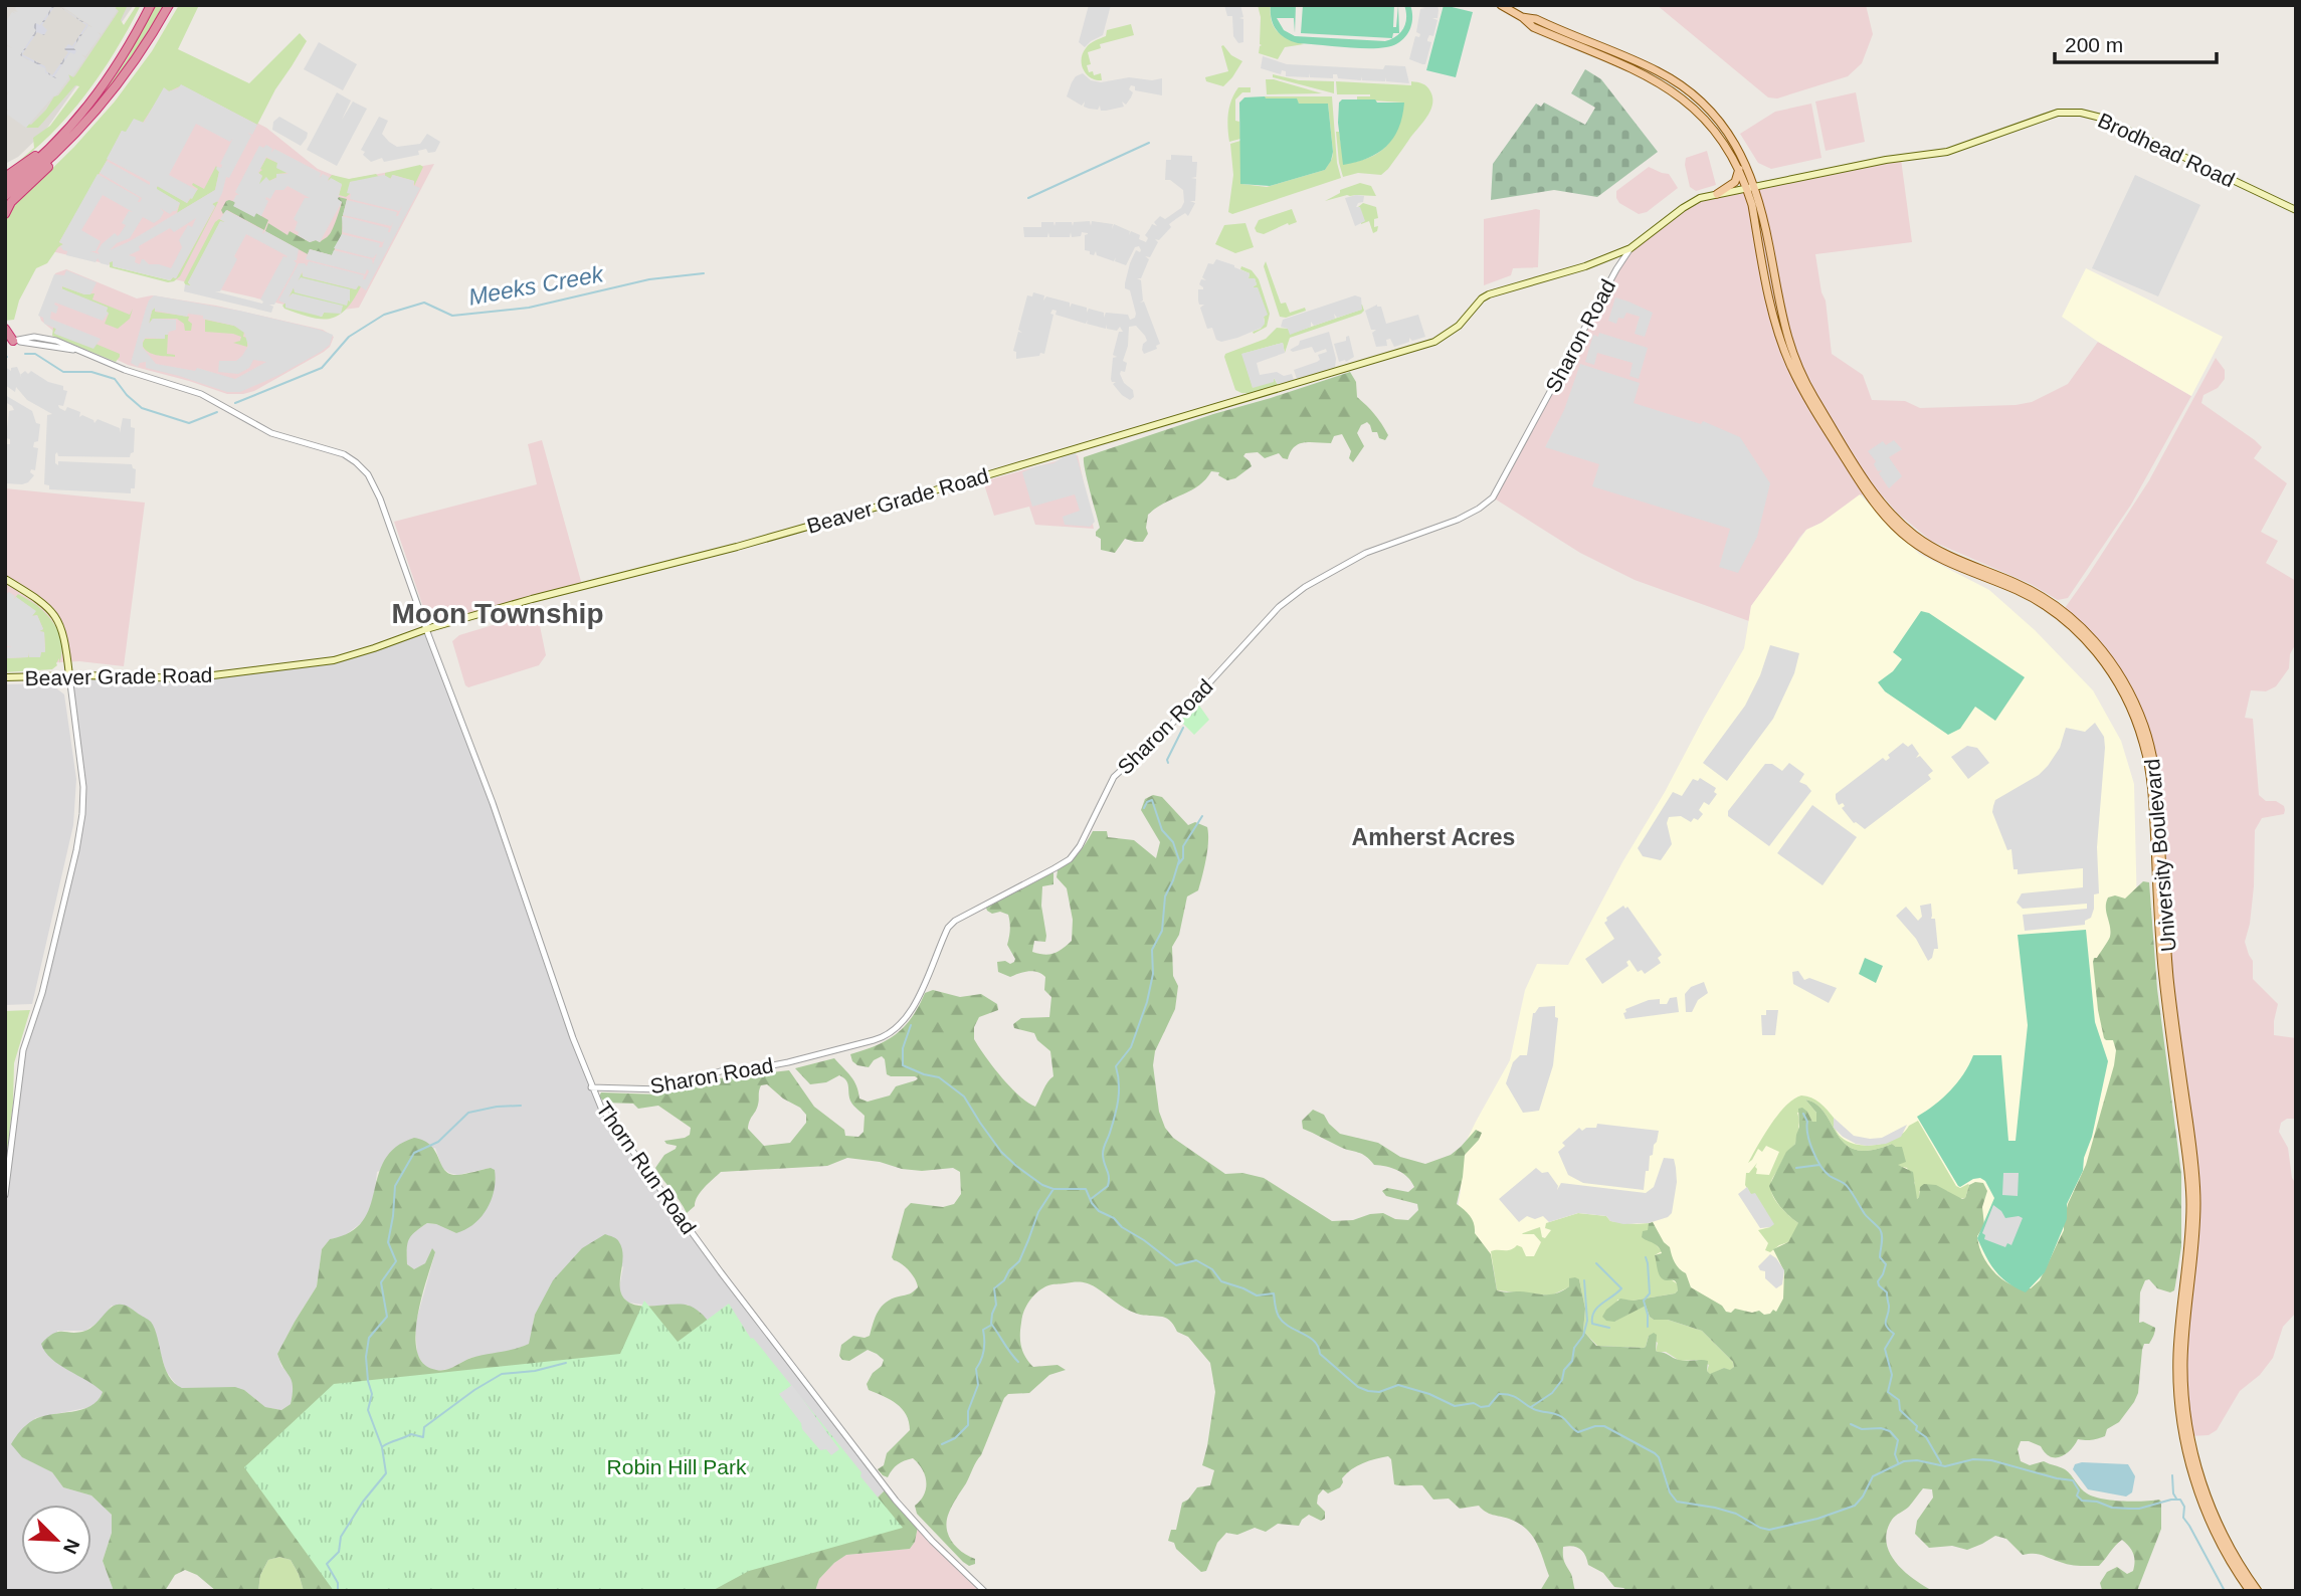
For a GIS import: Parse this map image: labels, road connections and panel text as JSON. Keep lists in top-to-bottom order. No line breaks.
{"streets":{"main road":["Brodhead Road","Beaver Grade Road","University Boulevard"],"street":["Sharon Road","Thorn Run Road"]},"crossings":[["Brodhead Road","Beaver Grade Road"],["Brodhead Road","University Boulevard"],["Sharon Road","Beaver Grade Road"],["Sharon Road","Thorn Run Road"],["Beaver Grade Road","University Boulevard"],["Beaver Grade Road","Thorn Run Road"]],"districts":["Moon Township","Amherst Acres"],"water":["Meeks Creek"],"parks":["Robin Hill Park"],"scale_bar":"200 m","north":"bottom right"}
